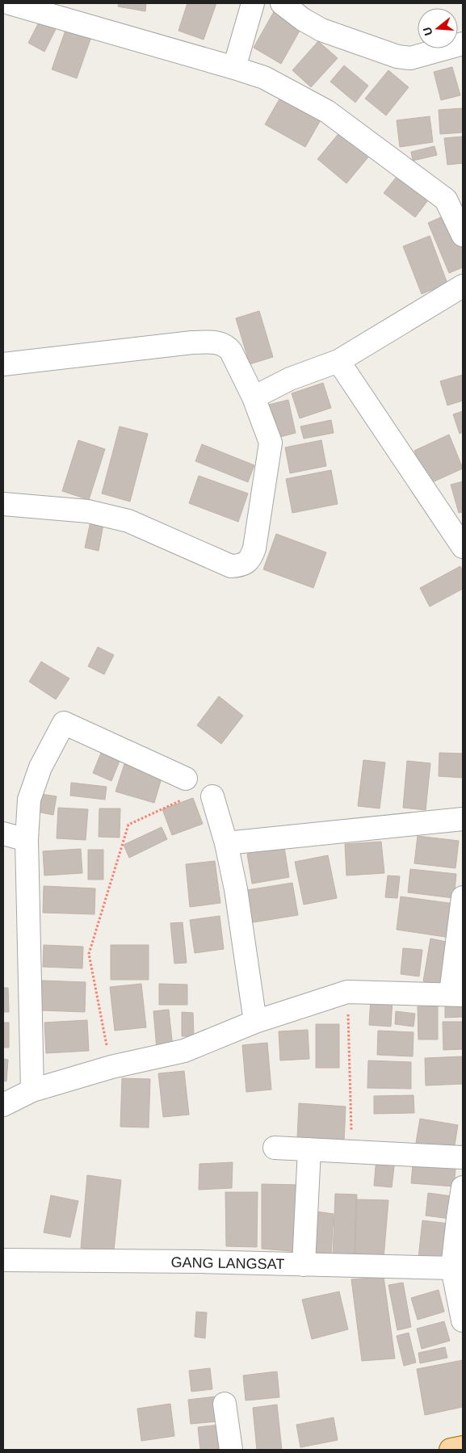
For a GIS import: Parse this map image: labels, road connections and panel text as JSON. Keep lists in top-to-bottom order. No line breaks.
{"streets":{"street":["GANG LANGSAT"]},"north":"left"}
